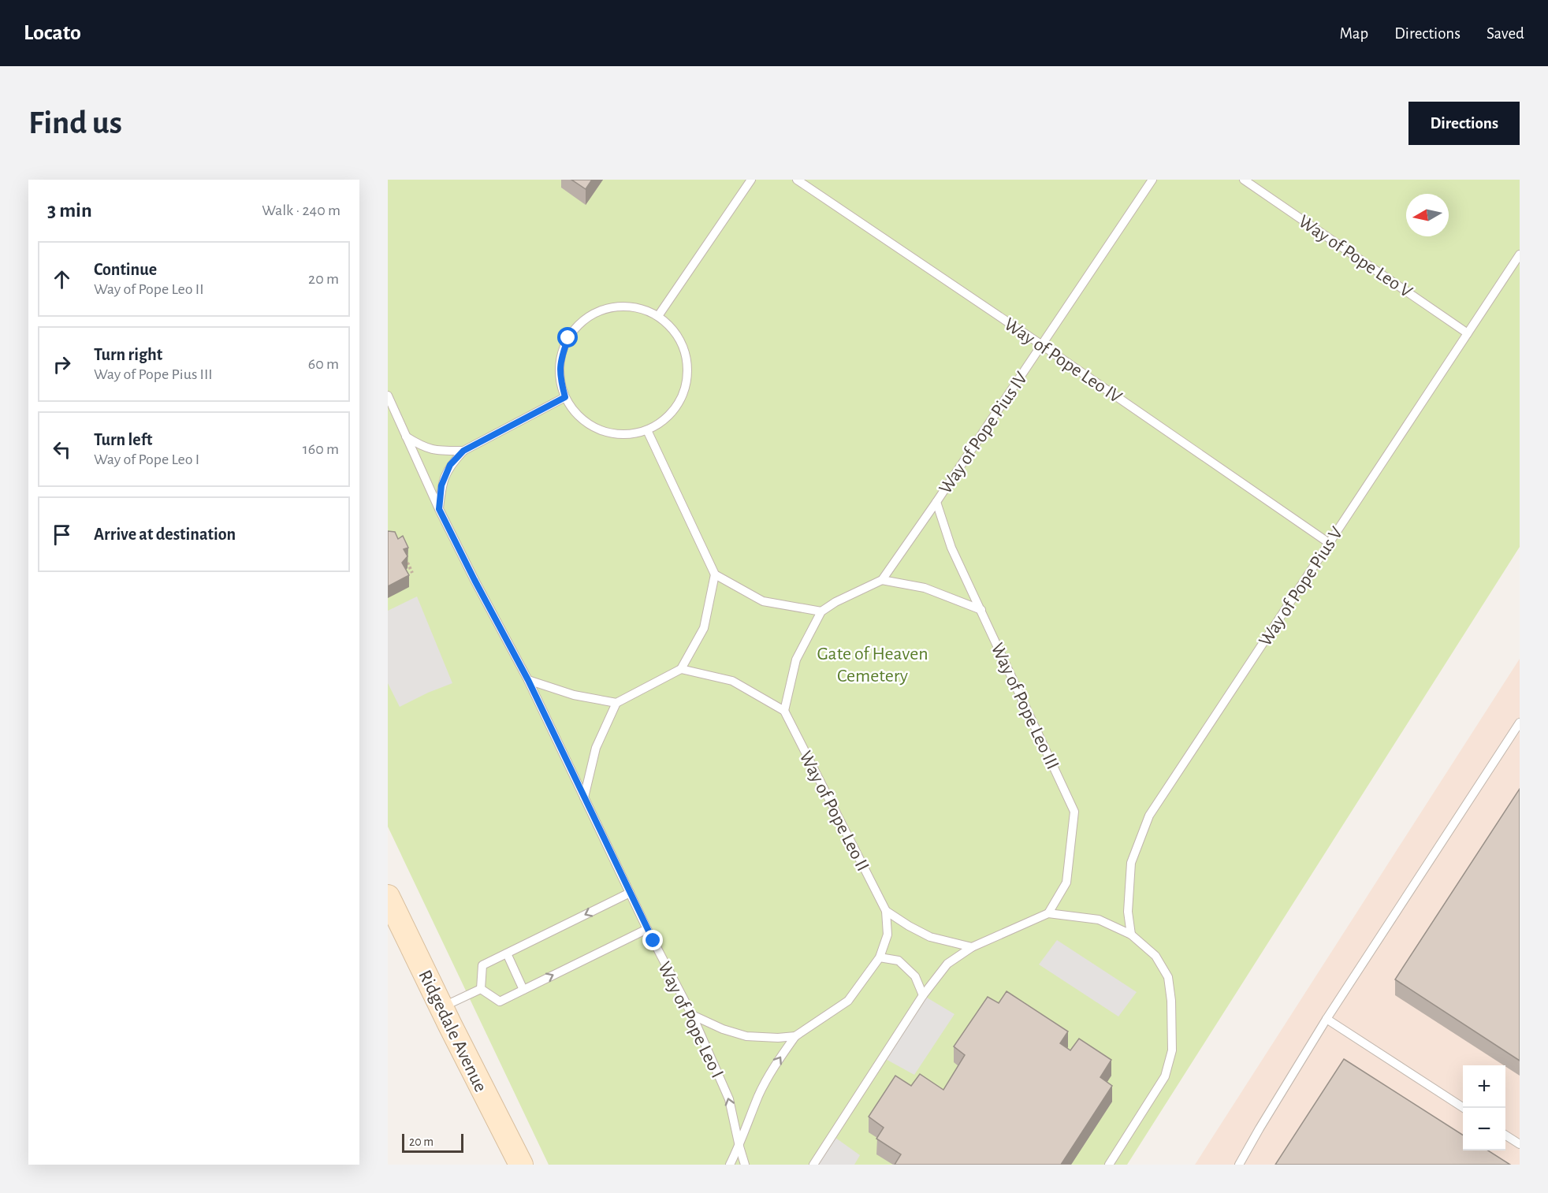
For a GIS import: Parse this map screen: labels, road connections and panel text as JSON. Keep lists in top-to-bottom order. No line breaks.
{"streets":{"main road":["Ridgedale Avenue"],"lane":["Way of Pope Leo V","Way of Pope Leo IV","Way of Pope Pius IV","Way of Pope Pius V","Way of Pope Leo III","Way of Pope Leo II","Way of Pope Leo I"]},"crossings":[["Way of Pope Leo V","Way of Pope Pius V"],["Way of Pope Leo IV","Way of Pope Pius IV"],["Way of Pope Leo IV","Way of Pope Pius V"],["Way of Pope Pius IV","Way of Pope Leo III"]],"parks":["Gate of Heaven Cemetery"],"scale_bar":"20 m","north":"left","page":{"header":"Locato","nav":["Map","Directions","Saved"],"buttons":"Directions","title":"Find us","heading":["3 min","Walk · 240 m"],"list":[["Continue","Way of Pope Leo II","20 m"],["Turn right","Way of Pope Pius III","60 m"],["Turn left","Way of Pope Leo I","160 m"],"Arrive at destination"],"map_buttons":["+","−"],"scale":"20 m"}}
